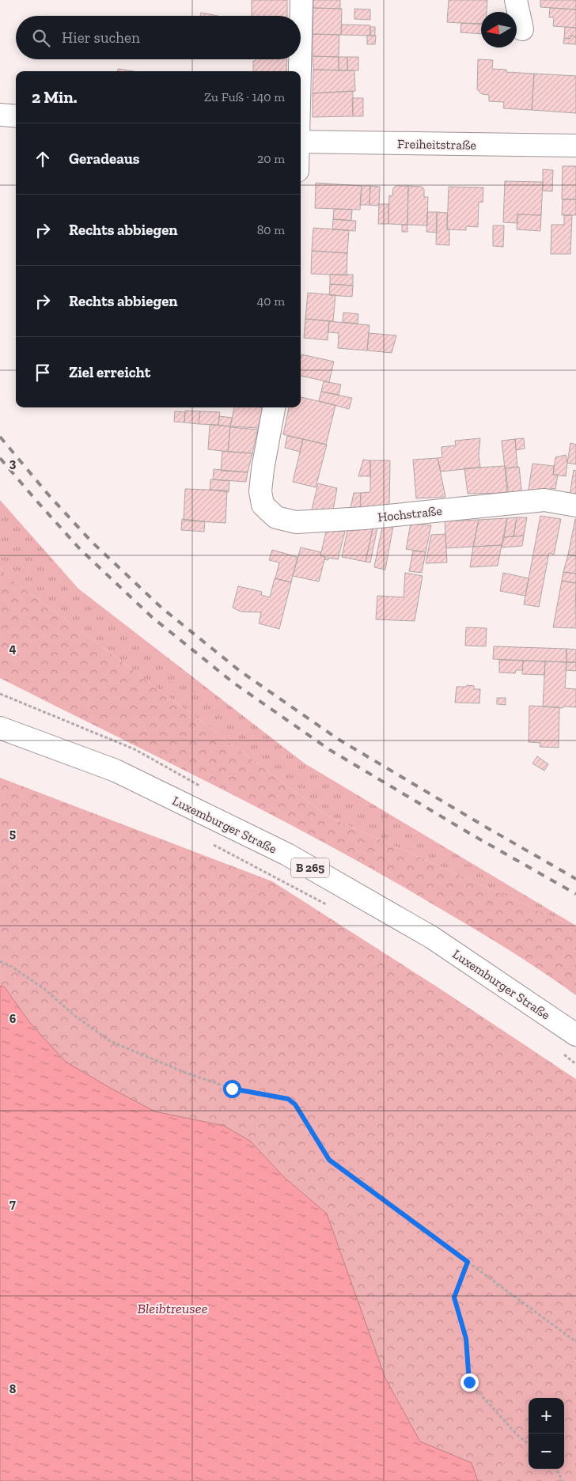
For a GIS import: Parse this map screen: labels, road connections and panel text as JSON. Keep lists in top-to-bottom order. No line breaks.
{"streets":{"street":["Freiheitstraße","Hochstraße","Luxemburger Straße","B 265"]},"water":["Bleibtreusee"],"north":"left","page":{"search":"Hier suchen","heading":["2 Min.","Zu Fuß · 140 m"],"list":[["Geradeaus","20 m"],["Rechts abbiegen","80 m"],["Rechts abbiegen","40 m"],"Ziel erreicht"],"map_buttons":["+","−"]},"grid":{"rows":["3","4","5","6","7","8"]}}
